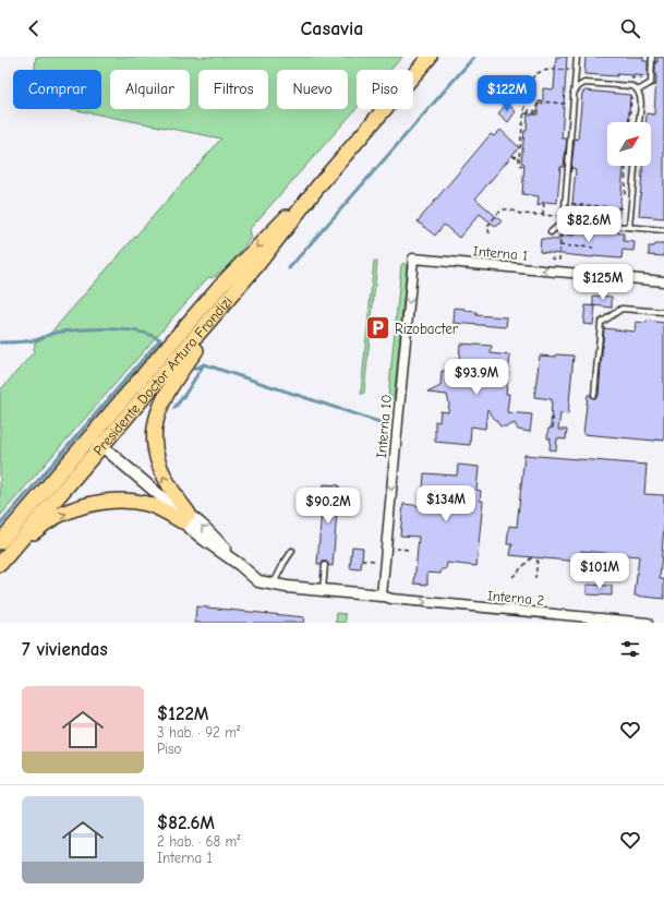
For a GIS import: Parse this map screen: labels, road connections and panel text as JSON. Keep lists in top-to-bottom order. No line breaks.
{"streets":{"main road":["Presidente Doctor Arturo Frondizi"],"street":["Interna 1","Interna 10","Interna 2"]},"crossings":[["Interna 1","Interna 10"],["Interna 10","Interna 2"]],"one_way":["Interna 1","Interna 10","Interna 2"],"places":{"parking":["Rizobacter"]},"north":"top right","page":{"header":"Casavia","chip":["Comprar","Alquilar","Filtros","Nuevo","Piso"],"price":["$122M","$82.6M","$125M","$93.9M","$134M","$90.2M","$101M"],"heading":"7 viviendas","list":[{"name":"$122M","note":"3 hab. · 92 m² · Piso"},{"name":"$82.6M","note":"2 hab. · 68 m² · Interna 1"}]}}
